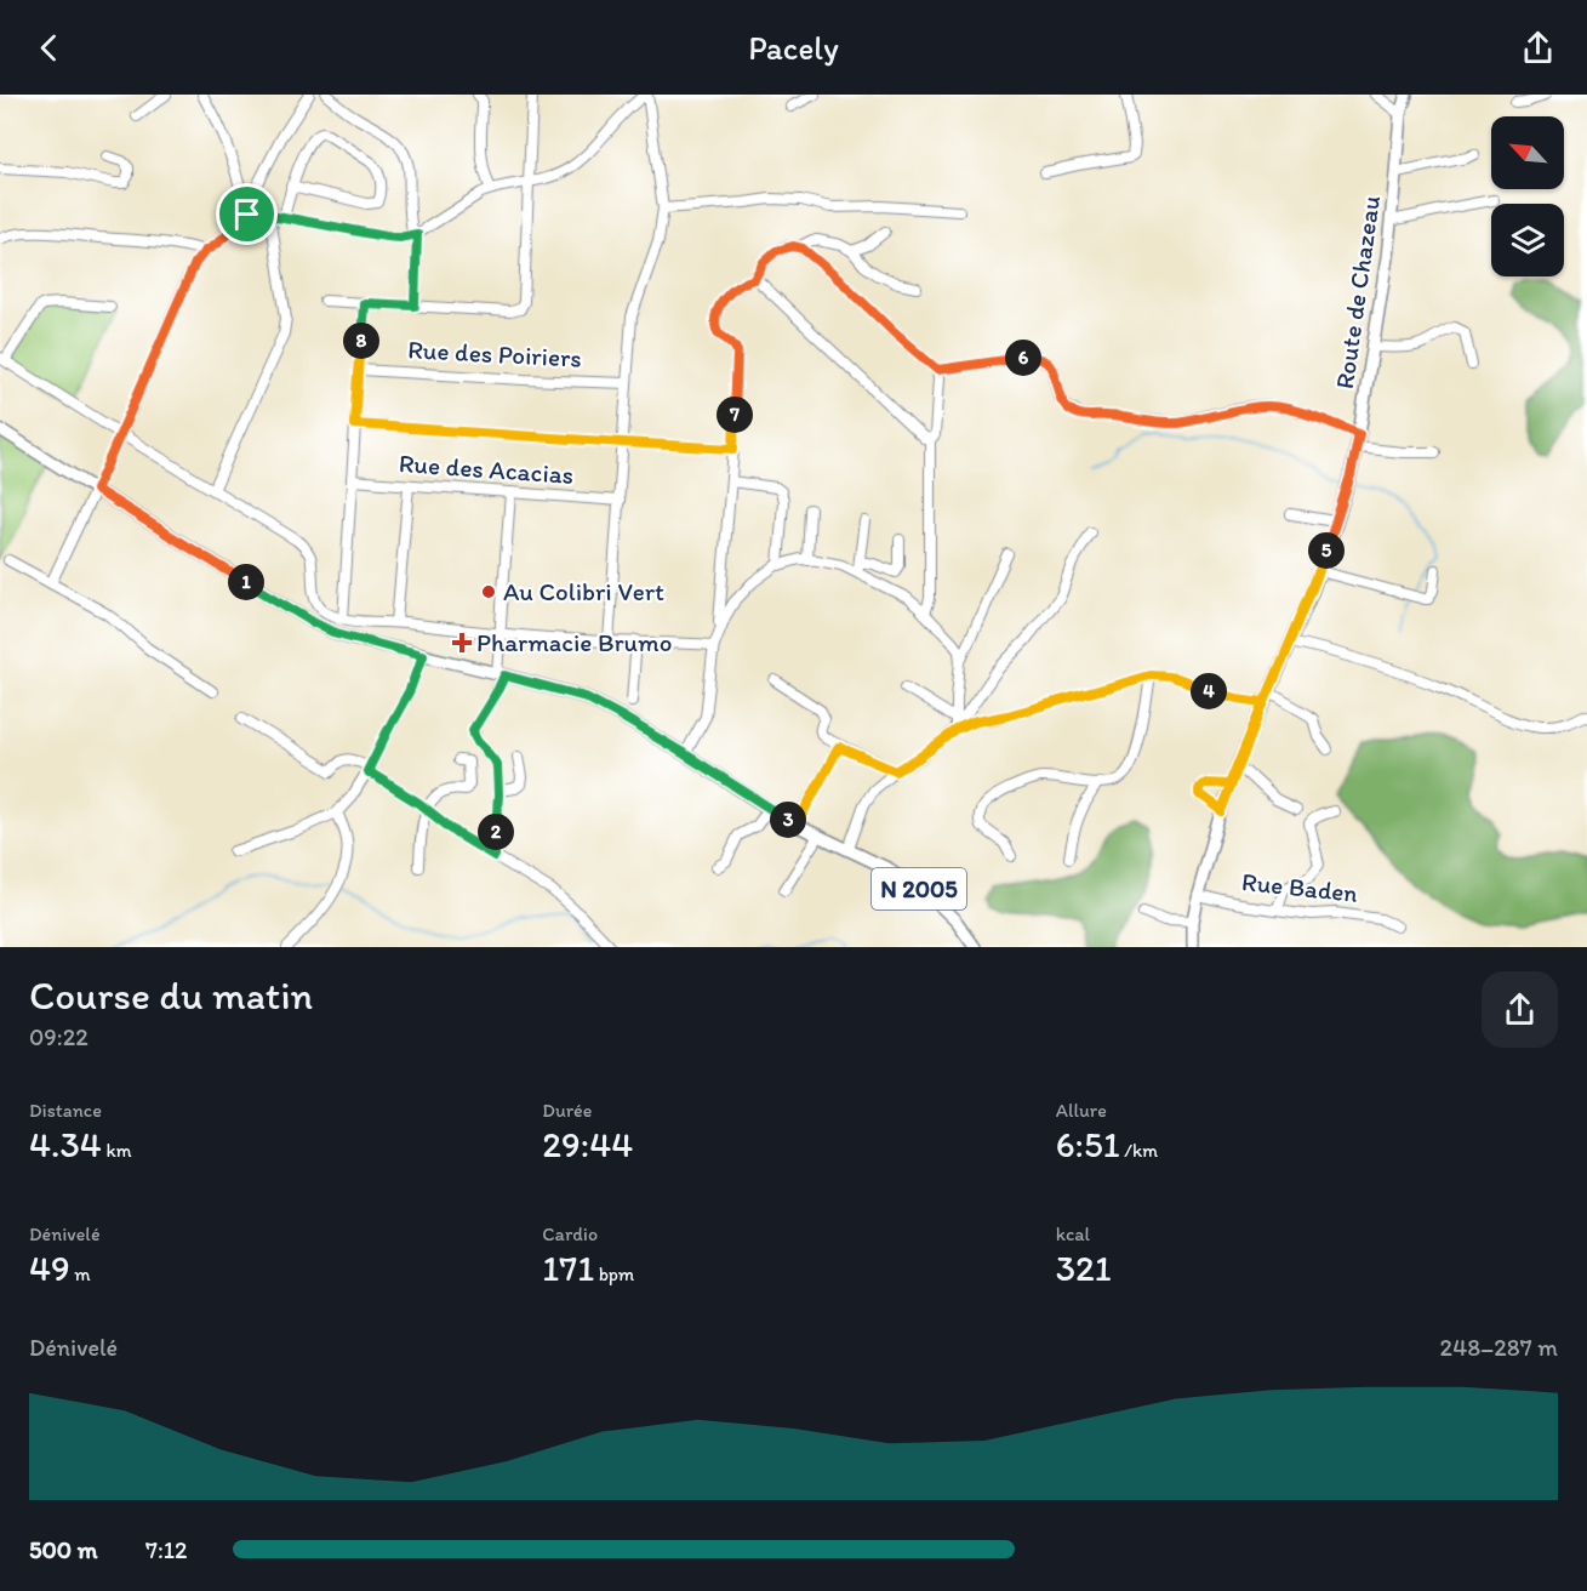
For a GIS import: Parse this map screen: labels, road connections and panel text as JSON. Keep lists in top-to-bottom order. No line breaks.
{"streets":{"main road":["Route de Chazeau","N 2005"],"street":["Rue des Poiriers","Rue des Acacias","Rue Baden"]},"crossings":[["Route de Chazeau","Rue Baden"]],"places":{"other":["Au Colibri Vert"],"health":["Pharmacie Brumo"]},"north":"top left","page":{"header":"Pacely","pins":["8","6","7","5","1","4","3","2"],"heading":["Course du matin","09:22"],"stats":[["Distance","4.34 km"],["Durée","29:44"],["Allure","6:51 /km"],["Dénivelé","49 m"],["Cardio","171 bpm"],["kcal","321"]],"chart":["Dénivelé","248–287 m"],"list":[{"name":"500 m","note":"7:12"}]}}
